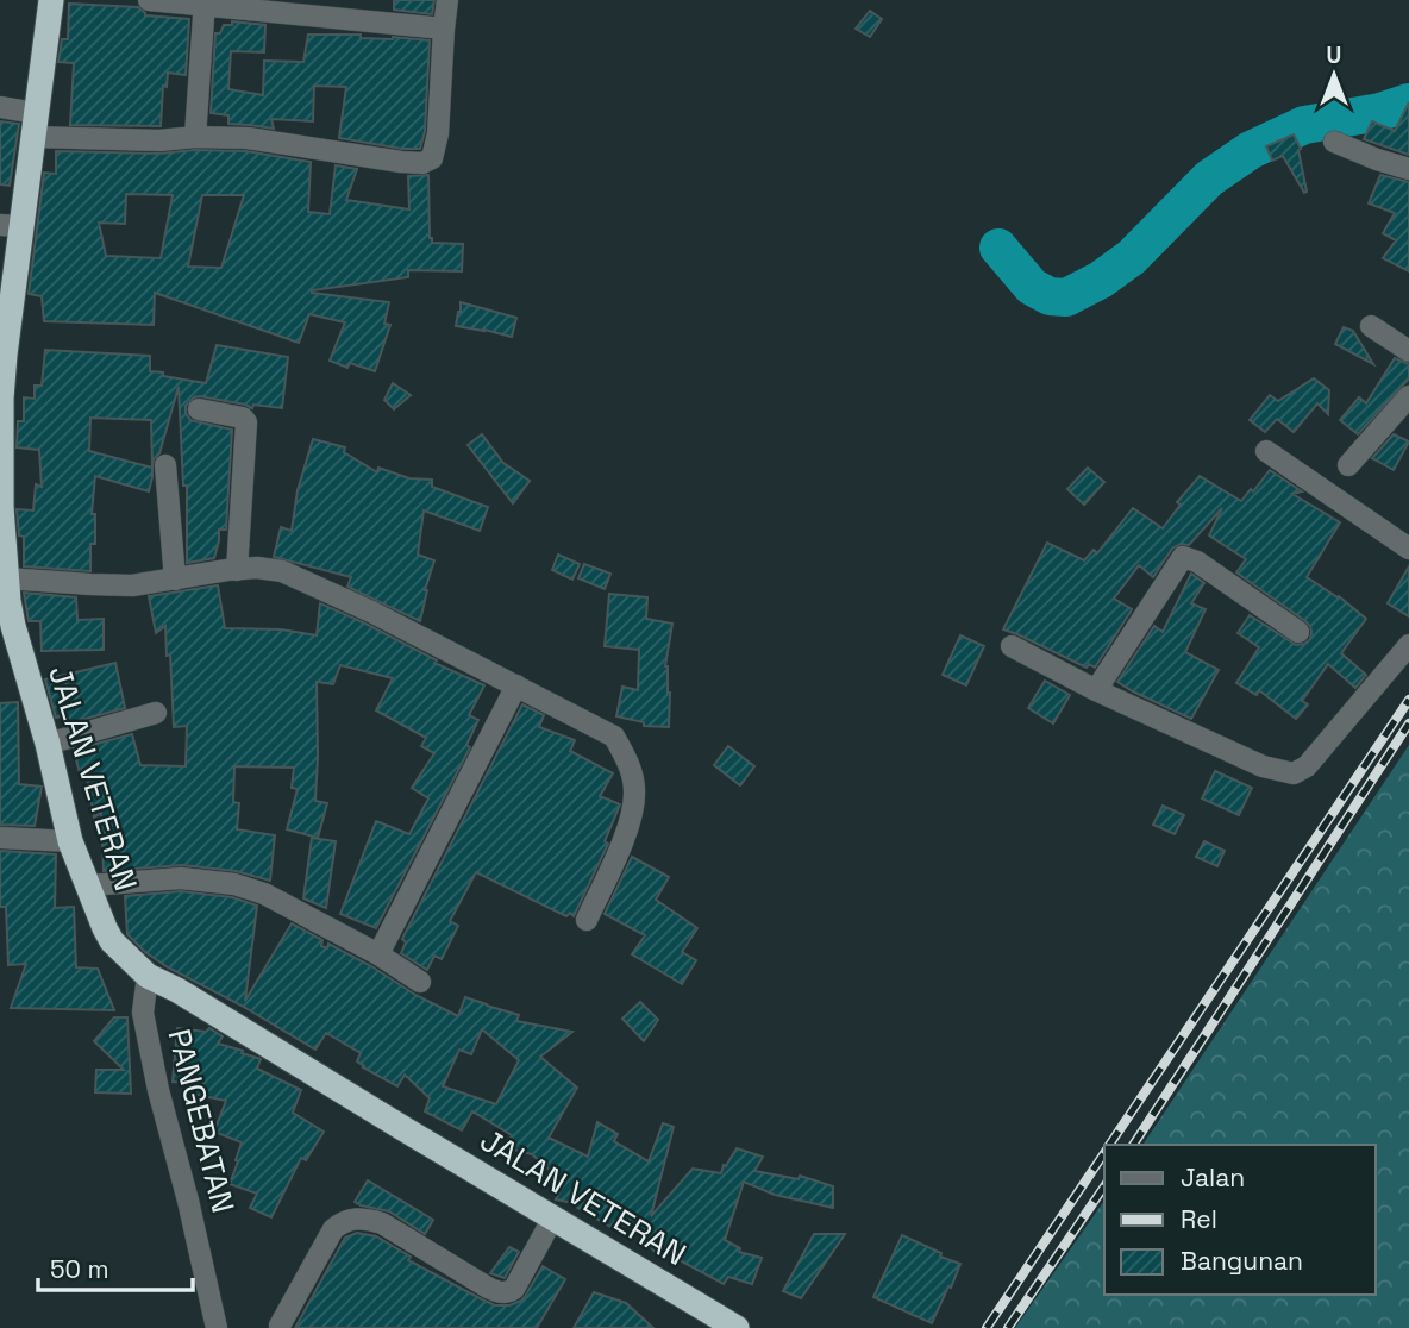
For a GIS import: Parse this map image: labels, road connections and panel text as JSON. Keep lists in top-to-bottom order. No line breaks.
{"streets":{"highway":["JALAN VETERAN"],"street":["PANGEBATAN"]},"crossings":[["JALAN VETERAN","PANGEBATAN"]],"legend":["Jalan","Rel","Bangunan"],"scale_bar":"50 m","north":"top"}
